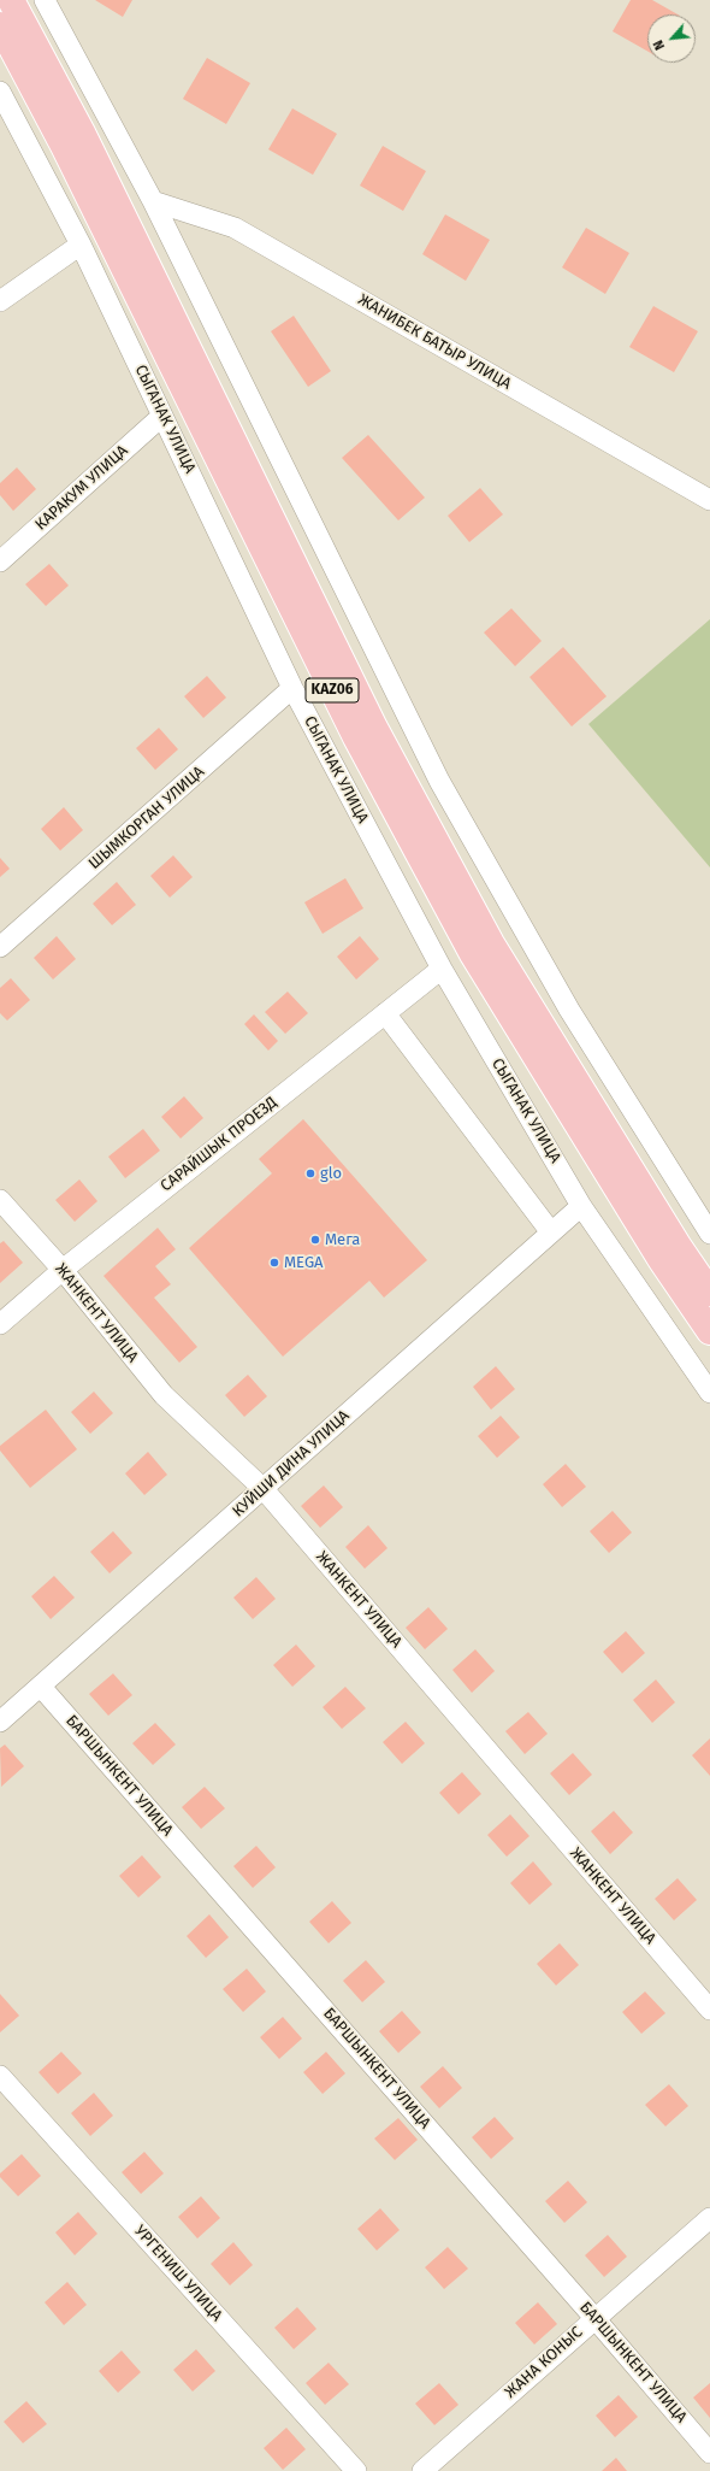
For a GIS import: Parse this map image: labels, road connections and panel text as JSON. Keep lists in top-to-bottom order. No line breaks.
{"streets":{"highway":["KАZ06"],"street":["ЖАНИБЕК БАТЫР УЛИЦА","СЫГАНАК УЛИЦА","КАРАКУМ УЛИЦА","ШЫМКОРГАН УЛИЦА","САРАЙШЫК ПРОЕЗД","ЖАНКЕНТ УЛИЦА","КУЙШИ ДИНА УЛИЦА","БАРШЫНКЕНТ УЛИЦА","УРГЕНИШ УЛИЦА","ЖАНА КОНЫС"]},"crossings":[["СЫГАНАК УЛИЦА","КАРАКУМ УЛИЦА"],["СЫГАНАК УЛИЦА","ШЫМКОРГАН УЛИЦА"],["СЫГАНАК УЛИЦА","САРАЙШЫК ПРОЕЗД"],["СЫГАНАК УЛИЦА","КУЙШИ ДИНА УЛИЦА"],["САРАЙШЫК ПРОЕЗД","ЖАНКЕНТ УЛИЦА"],["ЖАНКЕНТ УЛИЦА","КУЙШИ ДИНА УЛИЦА"],["КУЙШИ ДИНА УЛИЦА","БАРШЫНКЕНТ УЛИЦА"],["БАРШЫНКЕНТ УЛИЦА","ЖАНА КОНЫС"]],"places":["glo","Мега","MEGA"],"north":"bottom left"}
